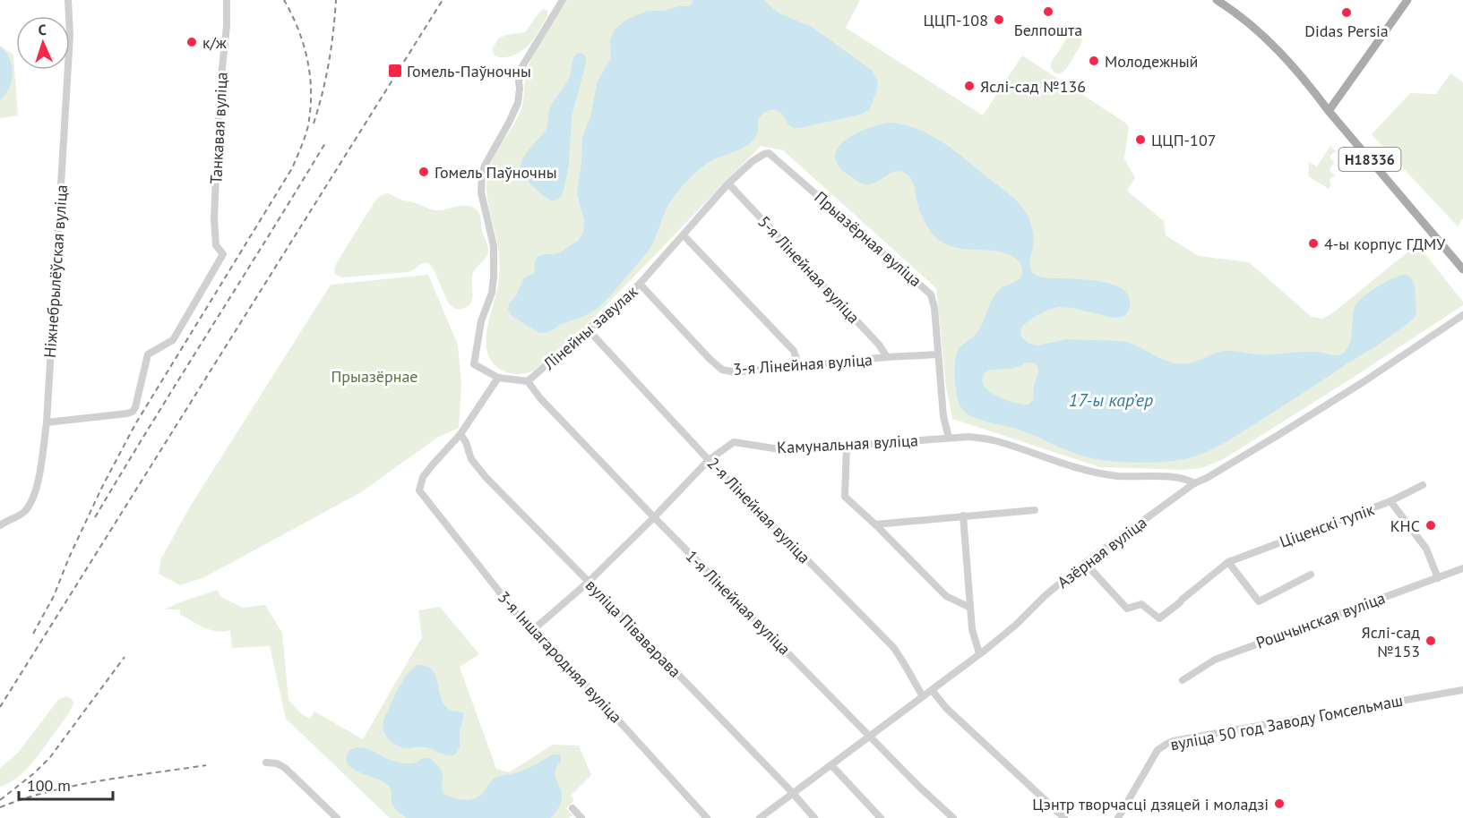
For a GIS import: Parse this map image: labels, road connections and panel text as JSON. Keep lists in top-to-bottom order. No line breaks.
{"streets":{"main road":["Н18336"],"street":["Танкавая вуліца","Прыазёрная вуліца","5-я Лінейная вуліца","Ніжнебрылёўская вуліца","Лінейны завулак","3-я Лінейная вуліца","Камунальная вуліца","2-я Лінейная вуліца","Ціценскі тупік","Азёрная вуліца","1-я Лінейная вуліца","Рошчынская вуліца","вуліца Піваварава","3-я Іншагародняя вуліца","вуліца 50 год Заводу Гомсельмаш"]},"crossings":[["Танкавая вуліца","Ніжнебрылёўская вуліца"],["Прыазёрная вуліца","Лінейны завулак"],["Прыазёрная вуліца","3-я Лінейная вуліца"],["Прыазёрная вуліца","Камунальная вуліца"],["5-я Лінейная вуліца","Лінейны завулак"],["5-я Лінейная вуліца","3-я Лінейная вуліца"],["Лінейны завулак","3-я Лінейная вуліца"],["Лінейны завулак","2-я Лінейная вуліца"],["Лінейны завулак","1-я Лінейная вуліца"],["Камунальная вуліца","2-я Лінейная вуліца"],["Камунальная вуліца","Азёрная вуліца"],["Камунальная вуліца","1-я Лінейная вуліца"],["Камунальная вуліца","вуліца Піваварава"],["Камунальная вуліца","3-я Іншагародняя вуліца"],["2-я Лінейная вуліца","Азёрная вуліца"],["Ціценскі тупік","Азёрная вуліца"],["Азёрная вуліца","1-я Лінейная вуліца"],["Азёрная вуліца","вуліца Піваварава"],["вуліца Піваварава","3-я Іншагародняя вуліца"]],"water":["17-ы кар’ер"],"parks":["Прыазёрнае"],"places":{"other":["Белпошта","Didas Persia","ЦЦП-108","к/ж","Молодежный","Яслі-сад №136","ЦЦП-107","Гомель Паўночны","4-ы корпус ГДМУ","КНС","Яслі-сад №153","Цэнтр творчасці дзяцей і моладзі"],"transit":["Гомель-Паўночны"]},"scale_bar":"100 m","north":"top"}
